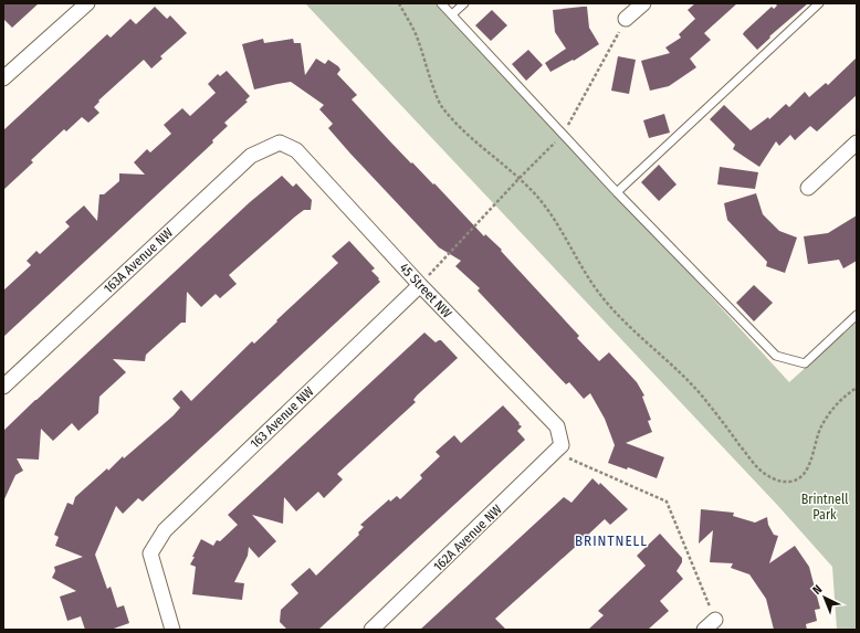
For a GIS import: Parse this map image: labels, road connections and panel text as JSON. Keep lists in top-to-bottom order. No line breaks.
{"streets":{"street":["163A Avenue NW","45 Street NW","163 Avenue NW","162A Avenue NW"]},"crossings":[["163A Avenue NW","45 Street NW"],["45 Street NW","163 Avenue NW"],["45 Street NW","162A Avenue NW"]],"districts":["BRINTNELL"],"parks":["Brintnell Park"],"north":"top left"}
